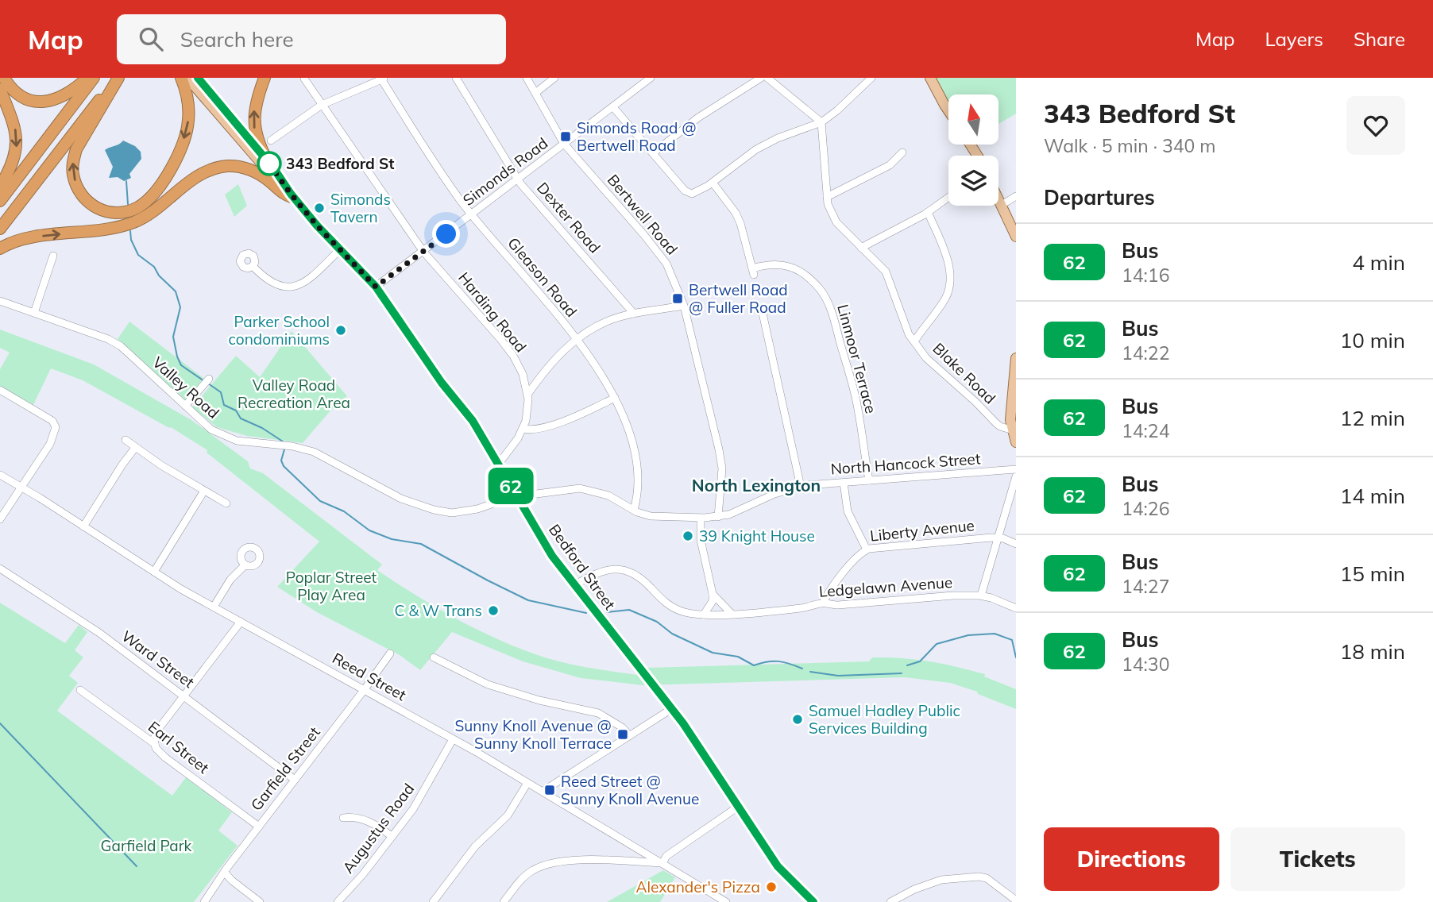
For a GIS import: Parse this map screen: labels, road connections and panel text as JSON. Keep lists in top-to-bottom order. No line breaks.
{"streets":{"main road":["Bedford Street"],"street":["Simonds Road","Bertwell Road","Dexter Road","Gleason Road","Harding Road","Linmoor Terrace","Blake Road","Valley Road","North Hancock Street","Liberty Avenue","Ledgelawn Avenue","Ward Street","Reed Street","Earl Street","Garfield Street","Augustus Road"]},"crossings":[["Simonds Road","Bertwell Road"],["Simonds Road","Dexter Road"],["Simonds Road","Gleason Road"],["Simonds Road","Harding Road"],["Simonds Road","Bedford Street"],["Bertwell Road","North Hancock Street"],["Gleason Road","North Hancock Street"],["Harding Road","Bedford Street"],["Linmoor Terrace","North Hancock Street"],["Valley Road","North Hancock Street"],["Valley Road","Bedford Street"],["North Hancock Street","Bedford Street"],["Liberty Avenue","Ledgelawn Avenue"],["Bedford Street","Ledgelawn Avenue"],["Ward Street","Garfield Street"],["Reed Street","Garfield Street"],["Reed Street","Augustus Road"],["Earl Street","Garfield Street"]],"districts":["North Lexington"],"parks":["Valley Road Recreation Area","Poplar Street Play Area","Garfield Park"],"places":{"transit":["Simonds Road @ Bertwell Road","Bertwell Road @ Fuller Road","Sunny Knoll Avenue @ Sunny Knoll Terrace","Reed Street @ Sunny Knoll Avenue"],"other":["343 Bedford St","Simonds Tavern","Parker School condominiums","39 Knight House","C & W Trans","Samuel Hadley Public Services Building","Alexander's Pizza"]},"lines":["bus line 62"],"north":"top","page":{"header":"Map","search":"Search here","nav":["Map","Layers","Share"],"on_map":"62","heading":[["343 Bedford St","Walk · 5 min · 340 m"],"Departures"],"list":[{"mark":"62","name":"Bus","note":"14:16","value":"4 min"},{"mark":"62","name":"Bus","note":"14:22","value":"10 min"},{"mark":"62","name":"Bus","note":"14:24","value":"12 min"},{"mark":"62","name":"Bus","note":"14:26","value":"14 min"},{"mark":"62","name":"Bus","note":"14:27","value":"15 min"},{"mark":"62","name":"Bus","note":"14:30","value":"18 min"}],"buttons":["Directions","Tickets"]}}
